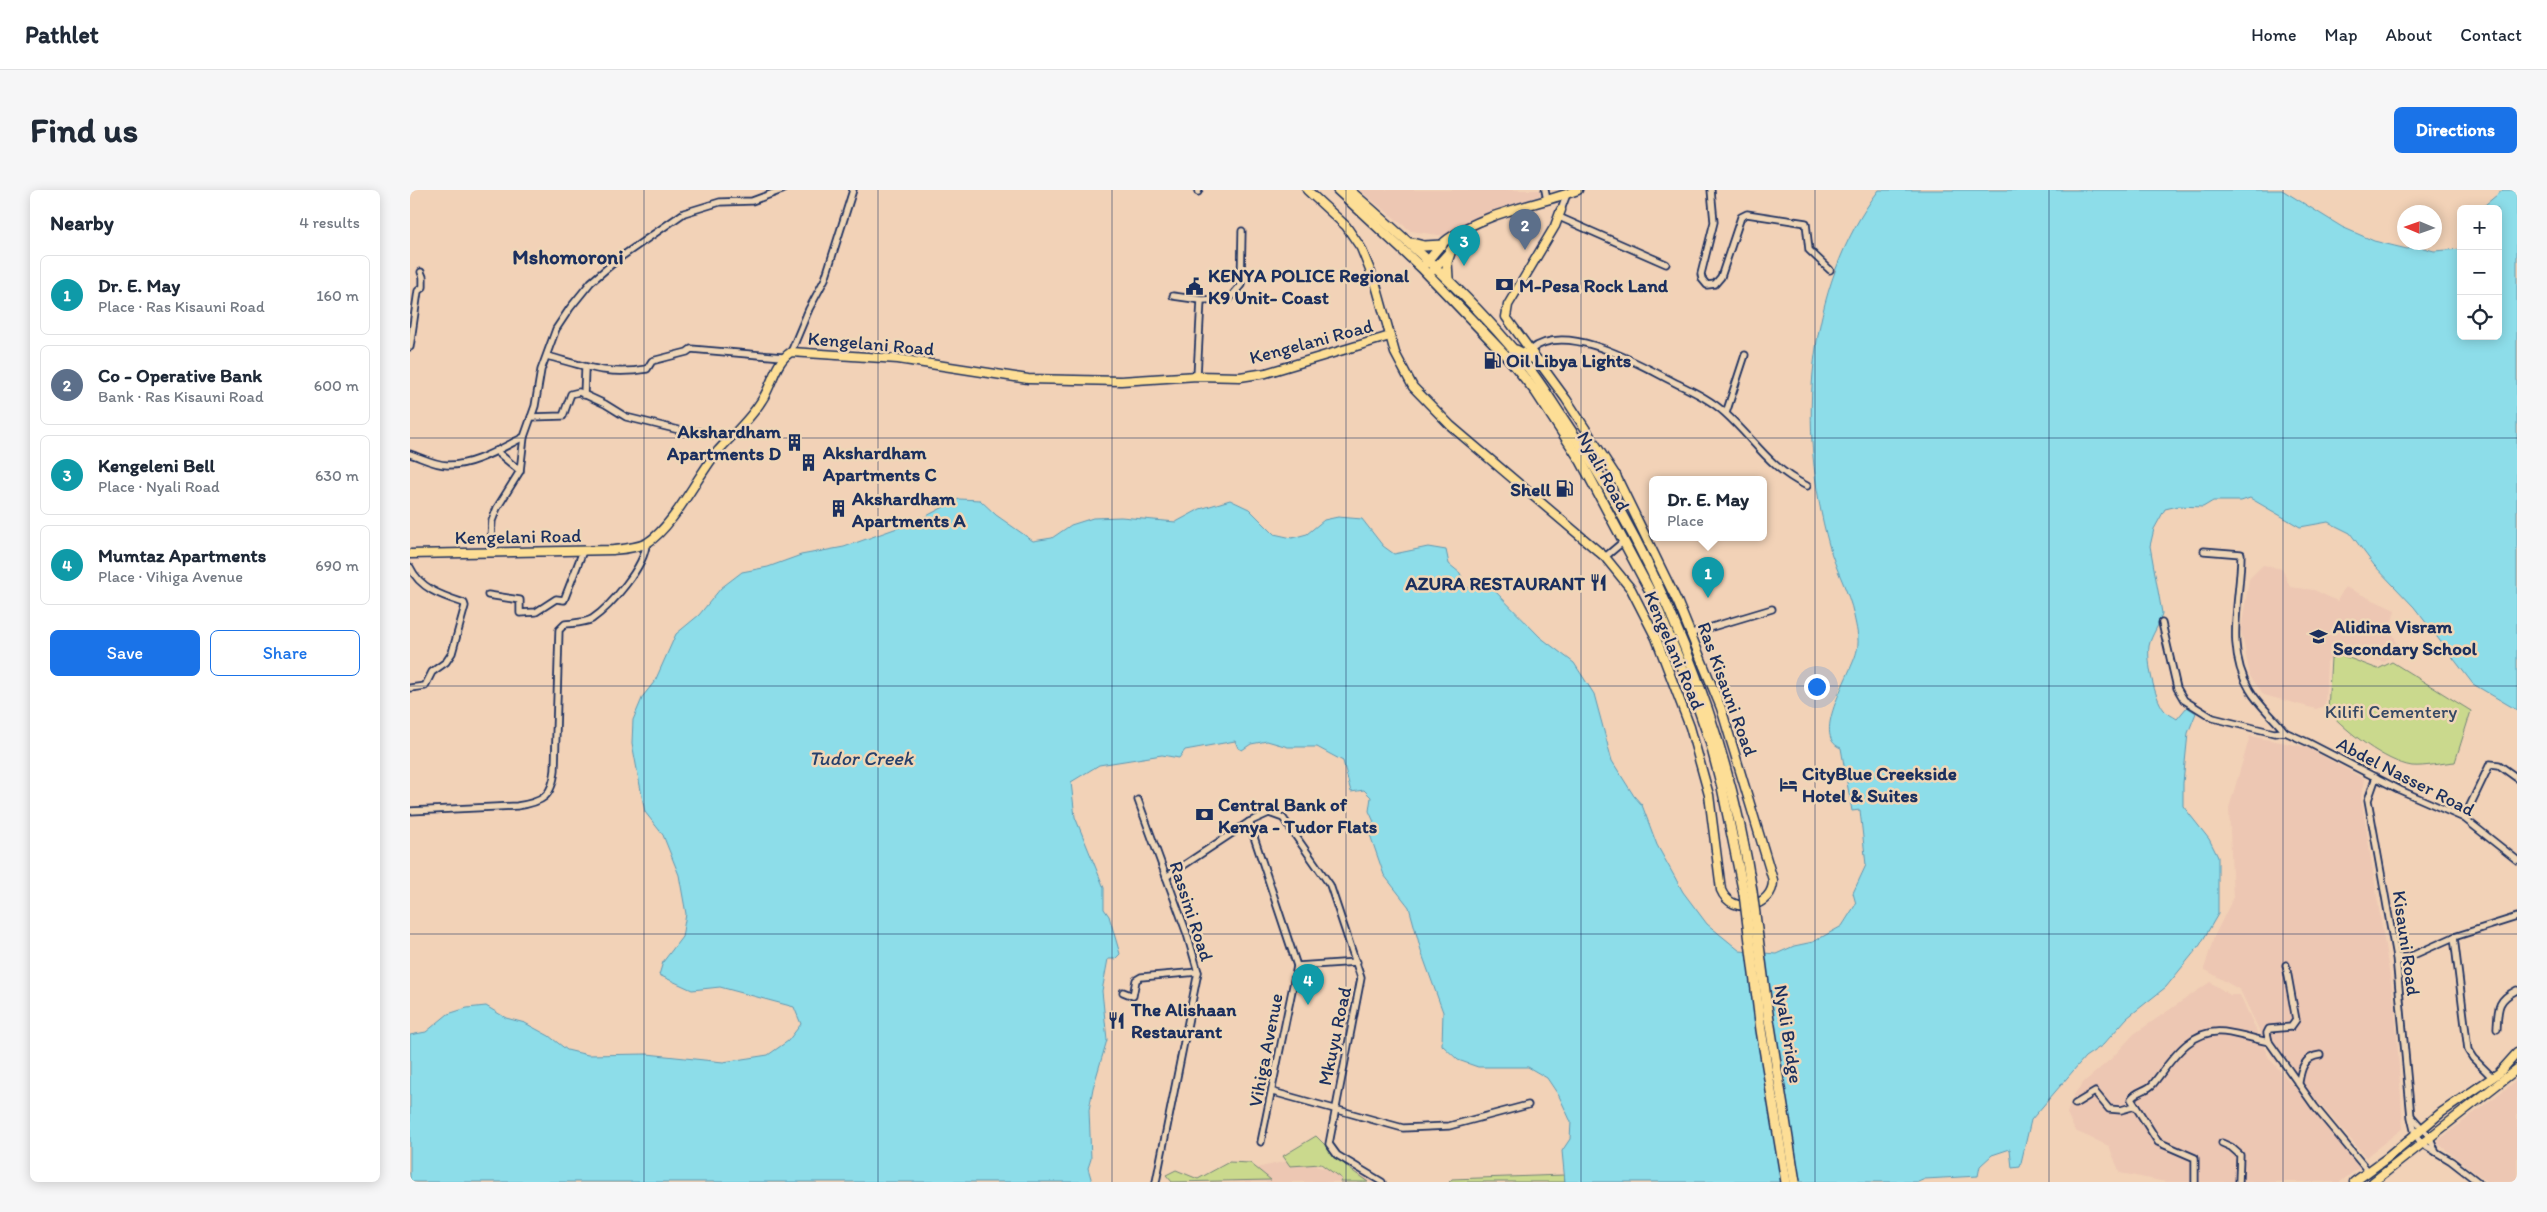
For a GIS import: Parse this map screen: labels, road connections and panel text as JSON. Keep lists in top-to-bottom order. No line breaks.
{"streets":{"highway":["Nyali Road","Nyali Bridge"],"main road":["Kengelani Road","Ras Kisauni Road"],"street":["Abdel Nasser Road","Rassini Road","Kisauni Road","Mkuyu Road","Vihiga Avenue"]},"crossings":[["Kengelani Road","Ras Kisauni Road"],["Nyali Road","Nyali Bridge"],["Abdel Nasser Road","Kisauni Road"],["Mkuyu Road","Vihiga Avenue"]],"districts":["Mshomoroni"],"water":["Tudor Creek"],"parks":["Kilifi Cementery"],"places":{"bank":["M-Pesa Rock Land","Central Bank of Kenya - Tudor Flats"],"public building":["KENYA POLICE Regional K9 Unit- Coast"],"fuel station":["Oil Libya Lights","Shell"],"building":["Akshardham Apartments D","Akshardham Apartments C","Akshardham Apartments A"],"restaurant":["AZURA RESTAURANT","The Alishaan Restaurant"],"school or university":["Alidina Visram Secondary School"],"hotel":["CityBlue Creekside Hotel & Suites"]},"north":"left","page":{"header":"Pathlet","nav":["Home","Map","About","Contact"],"buttons":["Directions",["Save","Share"]],"title":"Find us","heading":["Nearby","4 results"],"map_buttons":["+","−"],"pins":["2","3","1","4"],"list":[{"mark":"1","name":"Dr. E. May","note":"Place · Ras Kisauni Road","value":"160 m"},{"mark":"2","name":"Co - Operative Bank","note":"Bank · Ras Kisauni Road","value":"600 m"},{"mark":"3","name":"Kengeleni Bell","note":"Place · Nyali Road","value":"630 m"},{"mark":"4","name":"Mumtaz Apartments","note":"Place · Vihiga Avenue","value":"690 m"}],"popup":["Dr. E. May","Place"]}}
